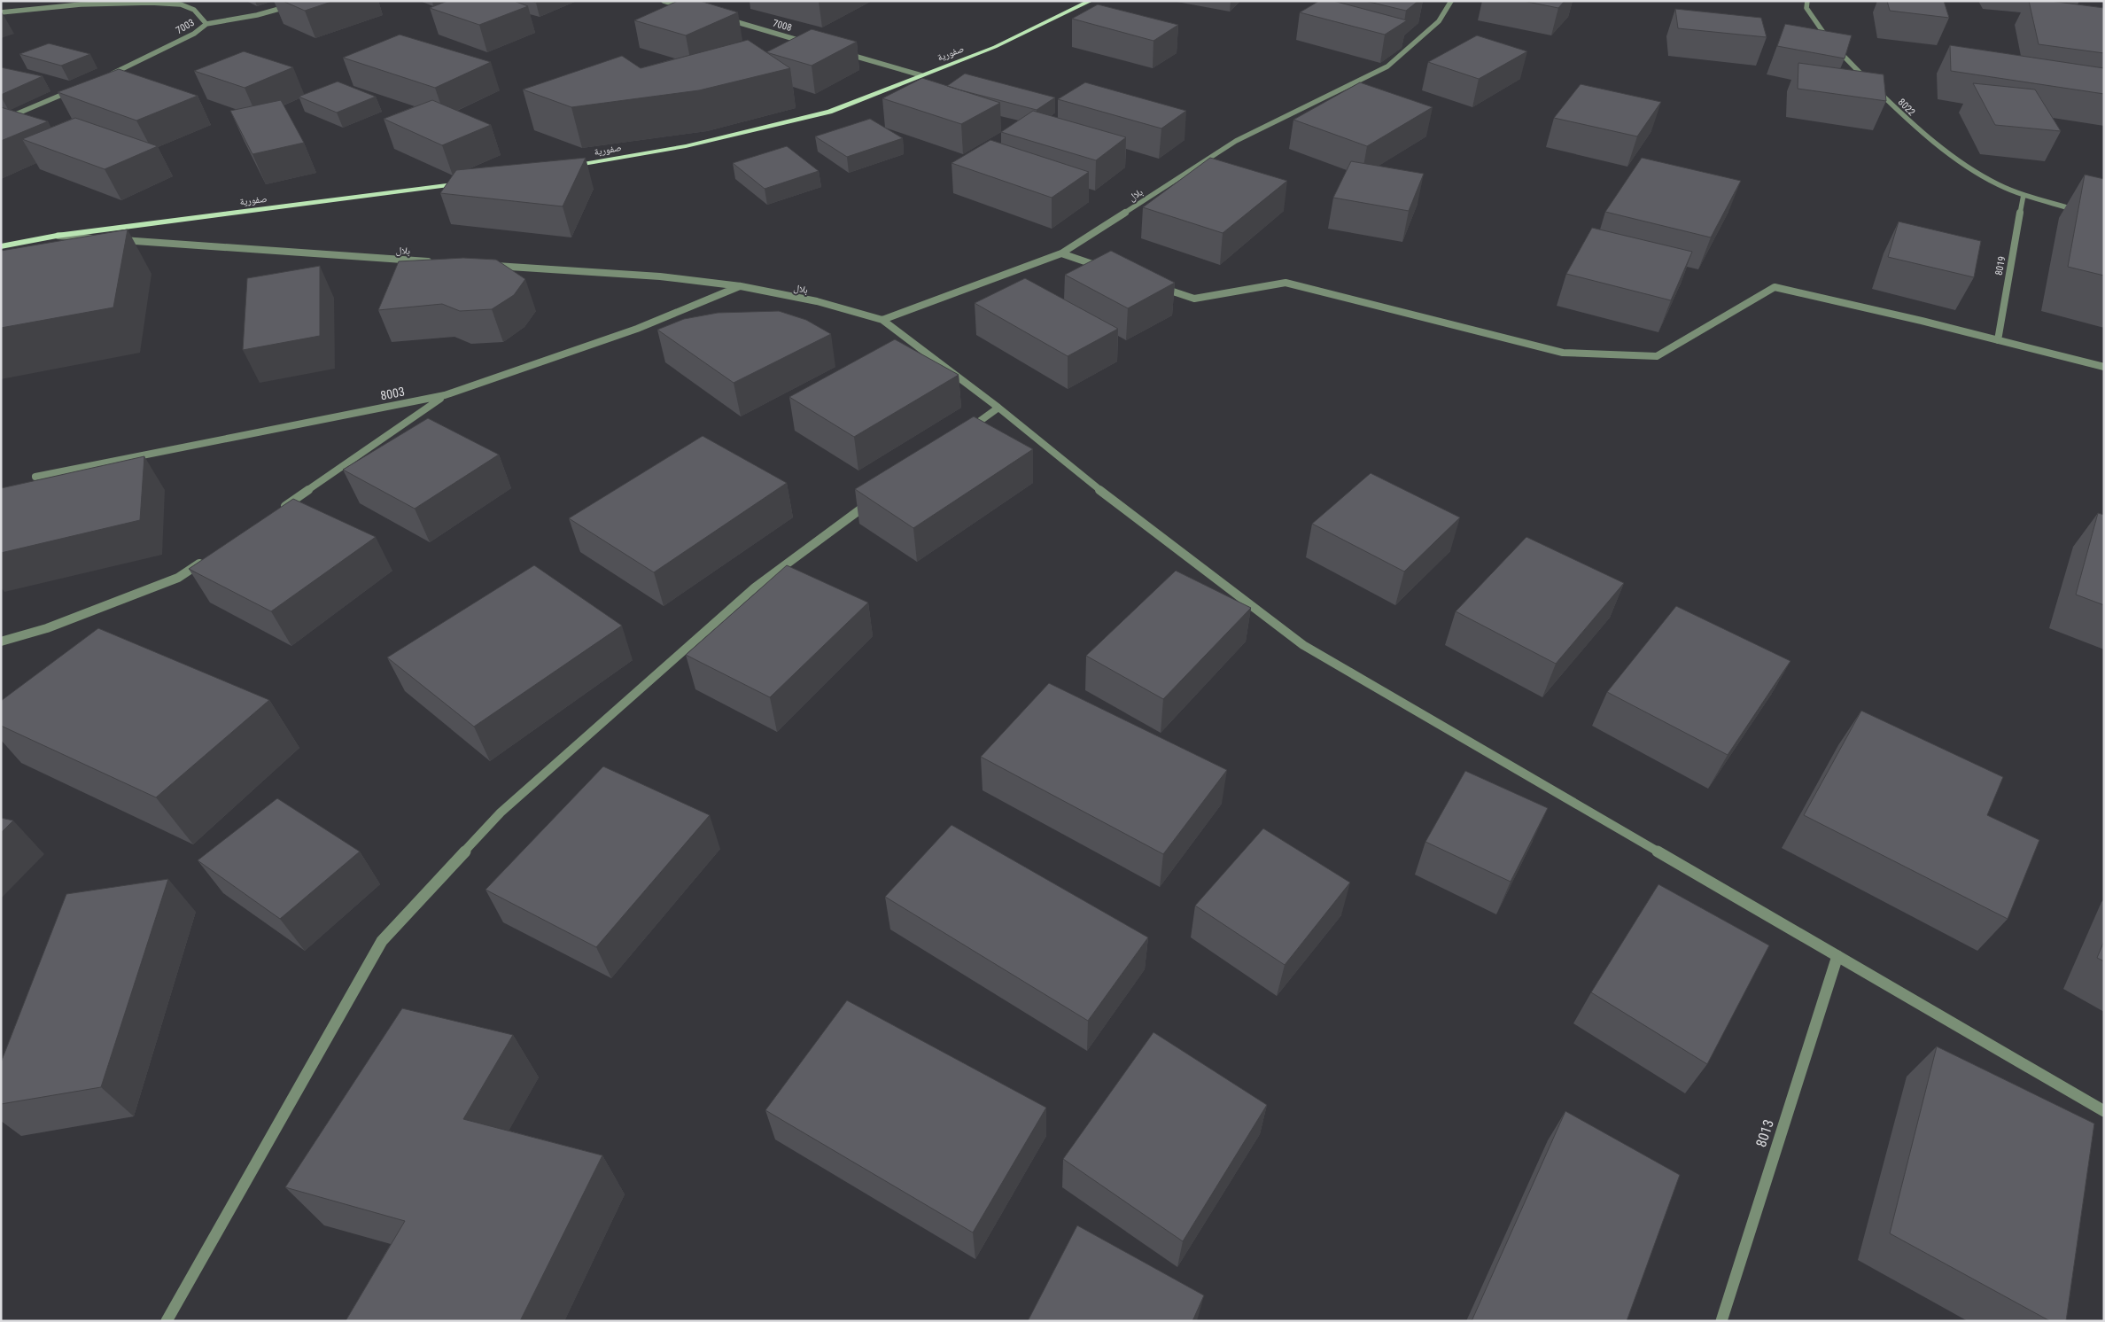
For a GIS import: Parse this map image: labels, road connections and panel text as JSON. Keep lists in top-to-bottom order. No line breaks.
{"streets":{"main road":["صفورية"],"street":["7008","7003","8022","بلال","8019","8003","8013"]},"crossings":[["8022","8019"],["بلال","8003"]]}
